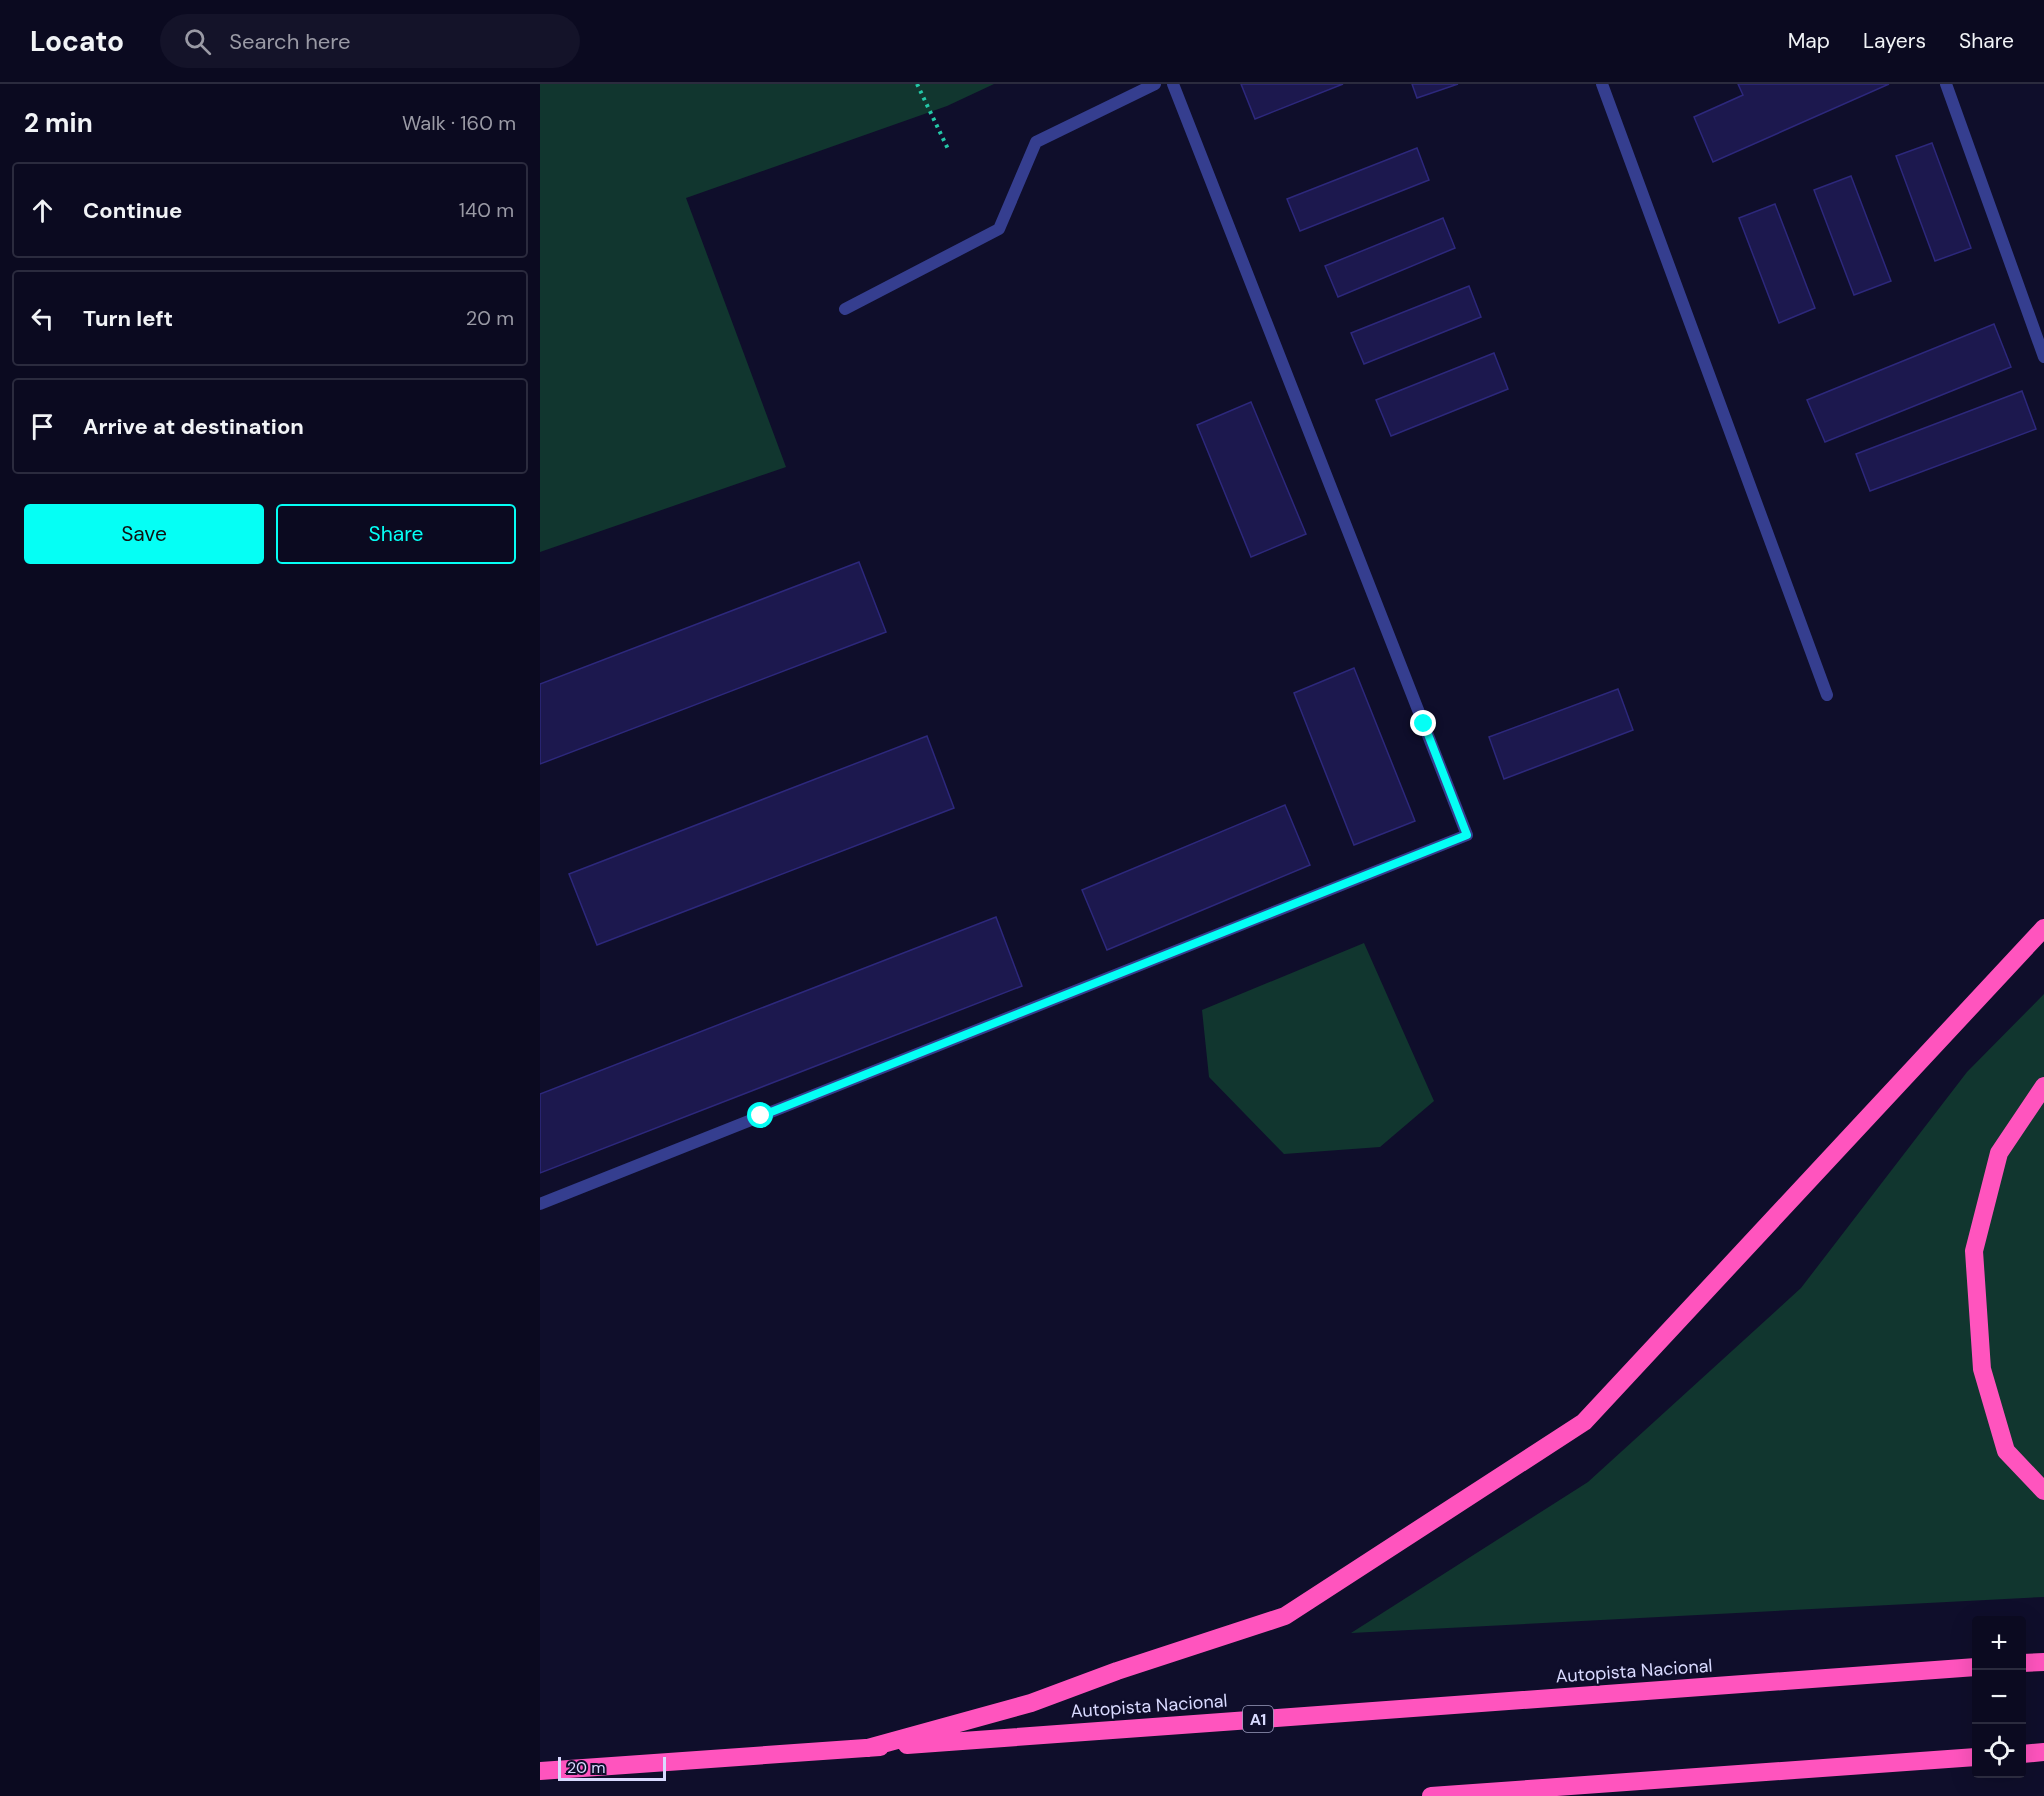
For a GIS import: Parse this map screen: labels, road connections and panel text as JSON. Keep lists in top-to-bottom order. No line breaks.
{"streets":{"highway":["Autopista Nacional","A1"]},"scale_bar":"20 m","page":{"header":"Locato","search":"Search here","nav":["Map","Layers","Share"],"heading":["2 min","Walk · 160 m"],"list":[["Continue","140 m"],["Turn left","20 m"],"Arrive at destination"],"buttons":["Save","Share"],"map_buttons":["+","−"],"scale":"20 m"}}
